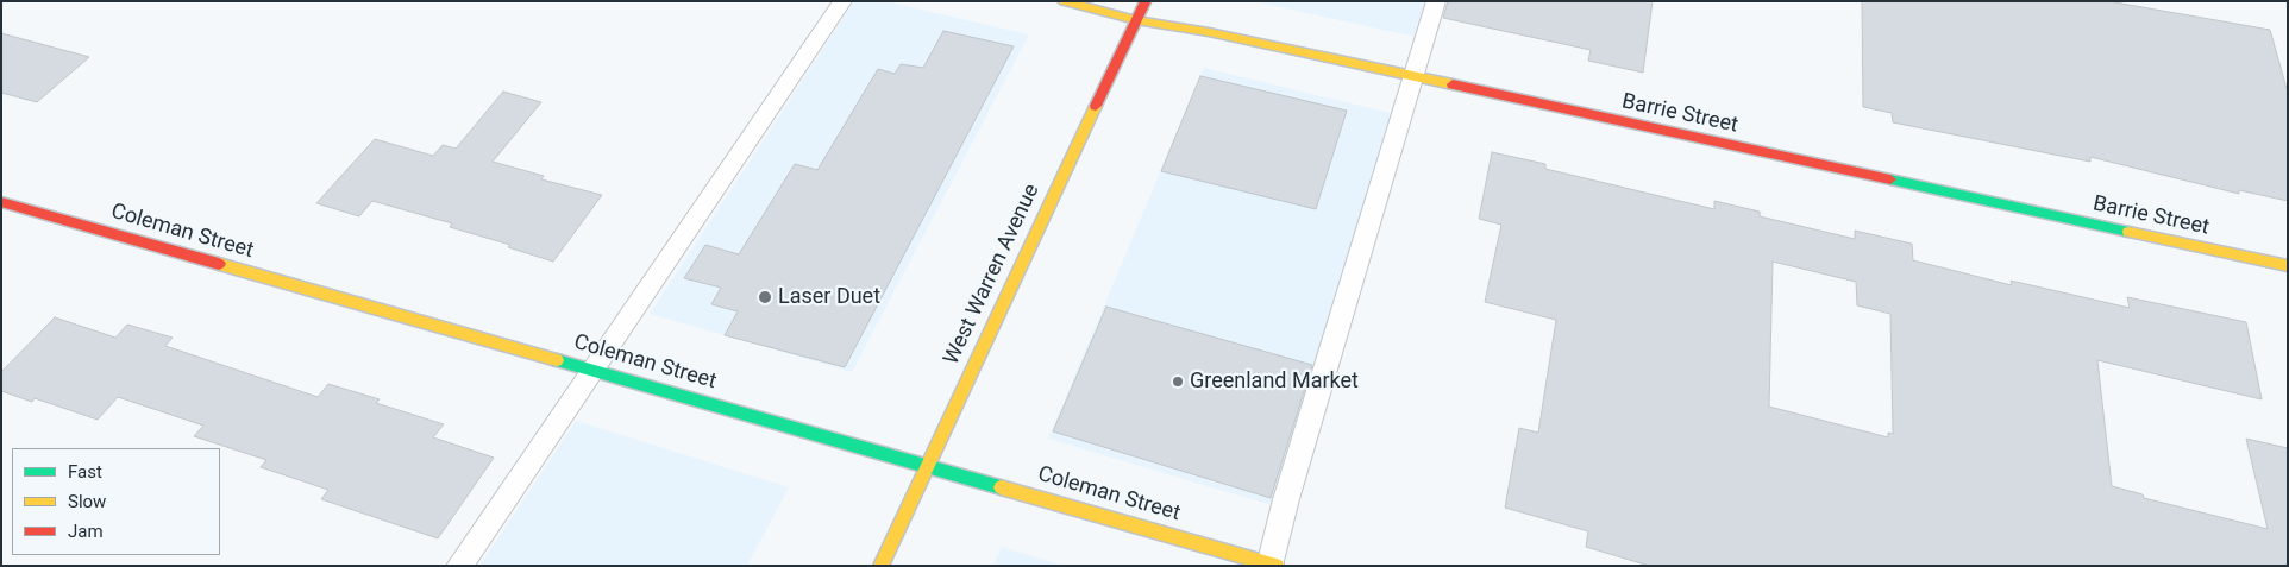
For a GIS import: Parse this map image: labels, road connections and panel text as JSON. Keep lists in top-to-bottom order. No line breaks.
{"streets":{"street":["Barrie Street","Coleman Street","West Warren Avenue"]},"crossings":[["Barrie Street","West Warren Avenue"],["Coleman Street","West Warren Avenue"]],"places":["Laser Duet","Greenland Market"],"legend":["Fast","Slow","Jam"]}
